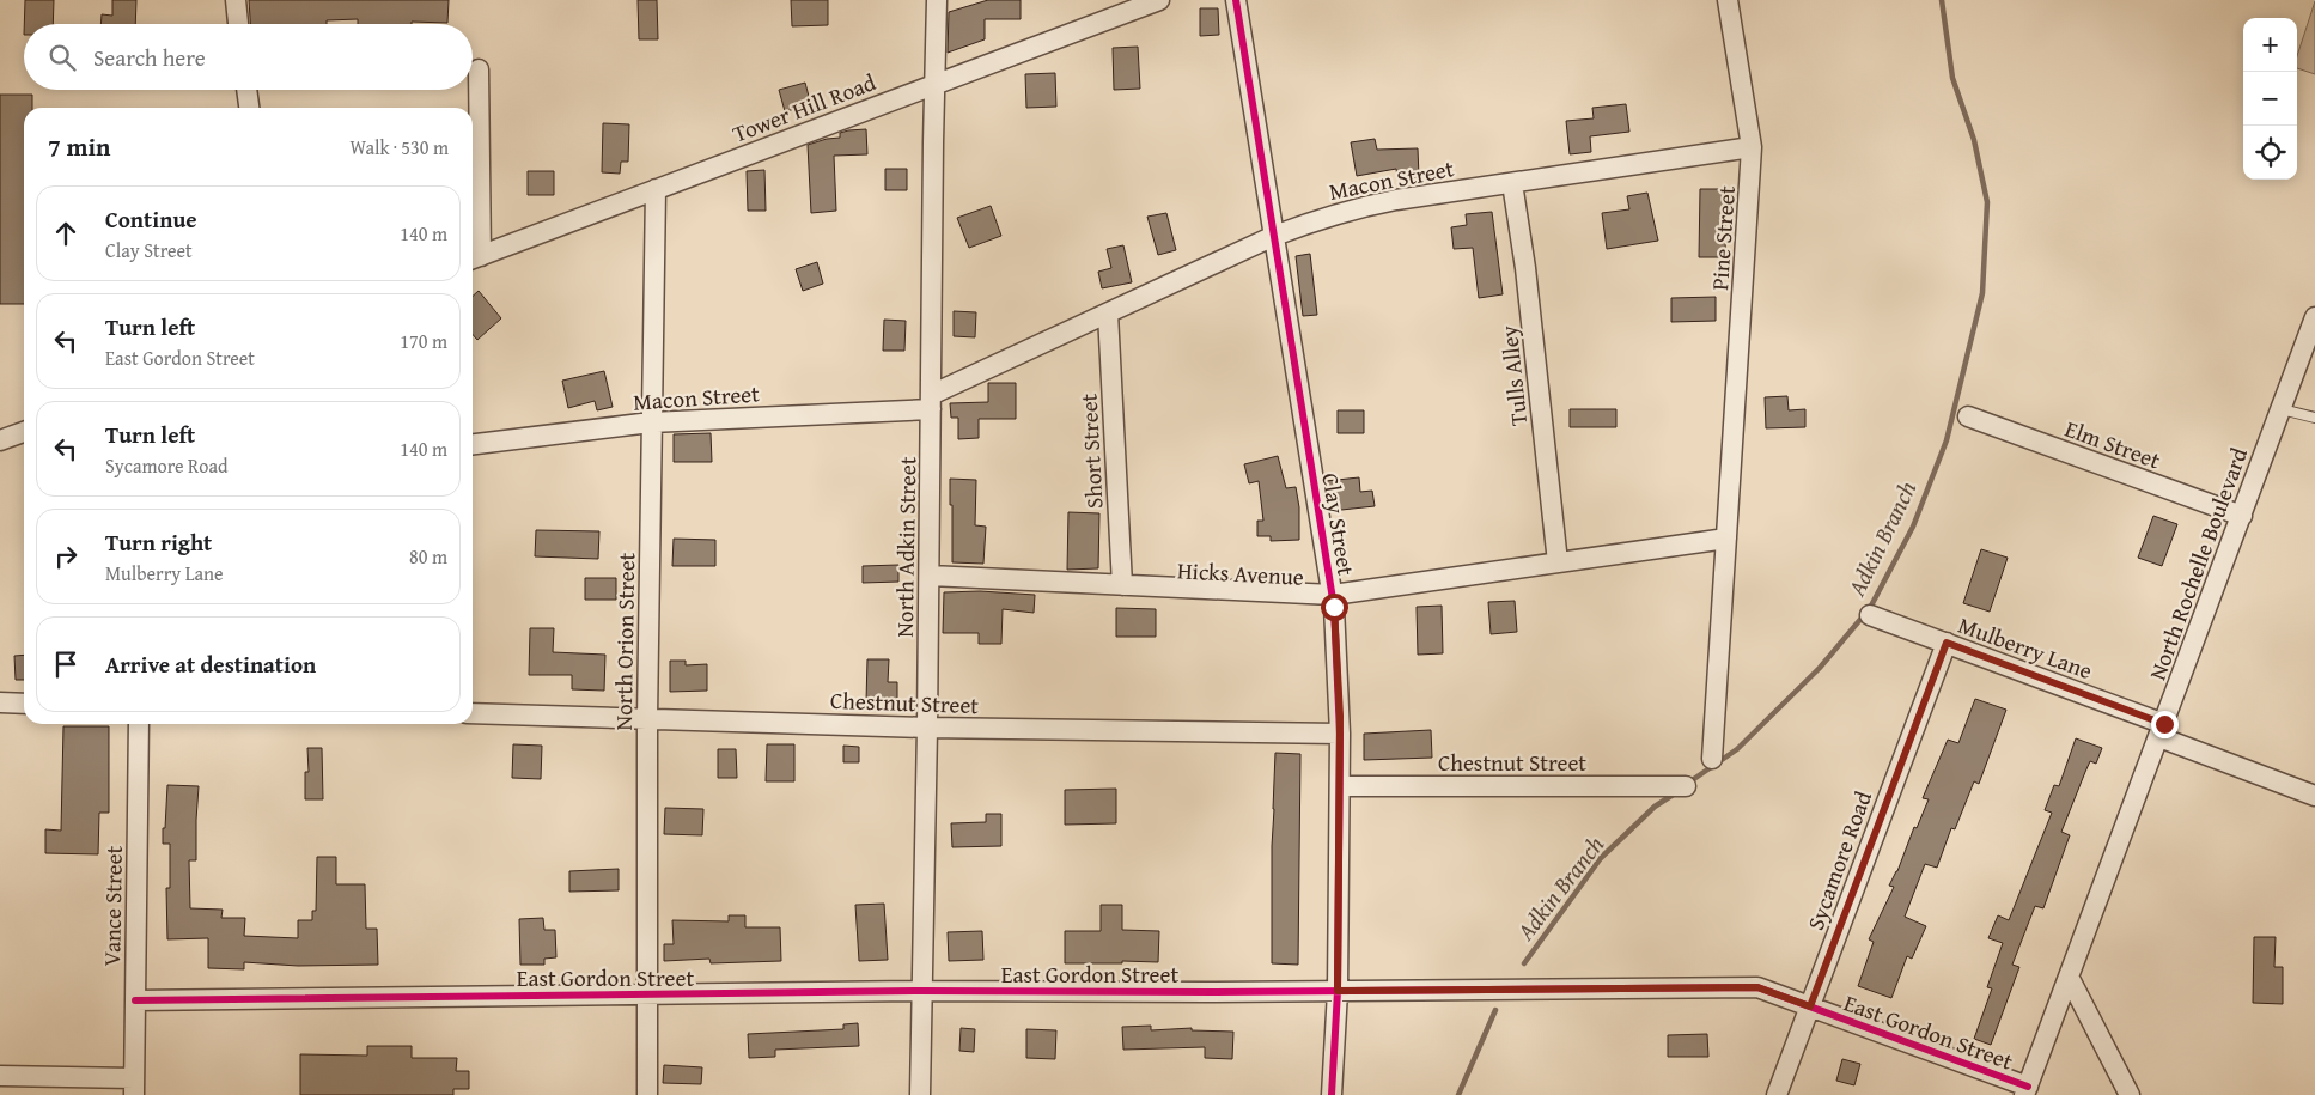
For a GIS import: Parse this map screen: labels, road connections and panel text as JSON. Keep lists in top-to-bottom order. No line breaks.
{"streets":{"street":["Tower Hill Road","Macon Street","Pine Street","Tulls Alley","Elm Street","Short Street","Clay Street","North Adkin Street","North Rochelle Boulevard","Hicks Avenue","North Orion Street","Mulberry Lane","Chestnut Street","Sycamore Road","Vance Street","East Gordon Street"]},"crossings":[["Tower Hill Road","North Adkin Street"],["Tower Hill Road","North Orion Street"],["Macon Street","Pine Street"],["Macon Street","Tulls Alley"],["Macon Street","Short Street"],["Macon Street","Clay Street"],["Macon Street","North Adkin Street"],["Macon Street","North Orion Street"],["Pine Street","Hicks Avenue"],["Tulls Alley","Hicks Avenue"],["Elm Street","North Rochelle Boulevard"],["Short Street","Hicks Avenue"],["Clay Street","Hicks Avenue"],["Clay Street","Chestnut Street"],["Clay Street","East Gordon Street"],["North Adkin Street","Hicks Avenue"],["North Adkin Street","Chestnut Street"],["North Adkin Street","East Gordon Street"],["North Rochelle Boulevard","Mulberry Lane"],["North Rochelle Boulevard","East Gordon Street"],["North Orion Street","Chestnut Street"],["North Orion Street","East Gordon Street"],["Mulberry Lane","Sycamore Road"],["Sycamore Road","East Gordon Street"],["Vance Street","East Gordon Street"]],"water":["Adkin Branch"],"page":{"map_buttons":["+","−"],"search":"Search here","heading":["7 min","Walk · 530 m"],"list":[["Continue","Clay Street","140 m"],["Turn left","East Gordon Street","170 m"],["Turn left","Sycamore Road","140 m"],["Turn right","Mulberry Lane","80 m"],"Arrive at destination"]}}
